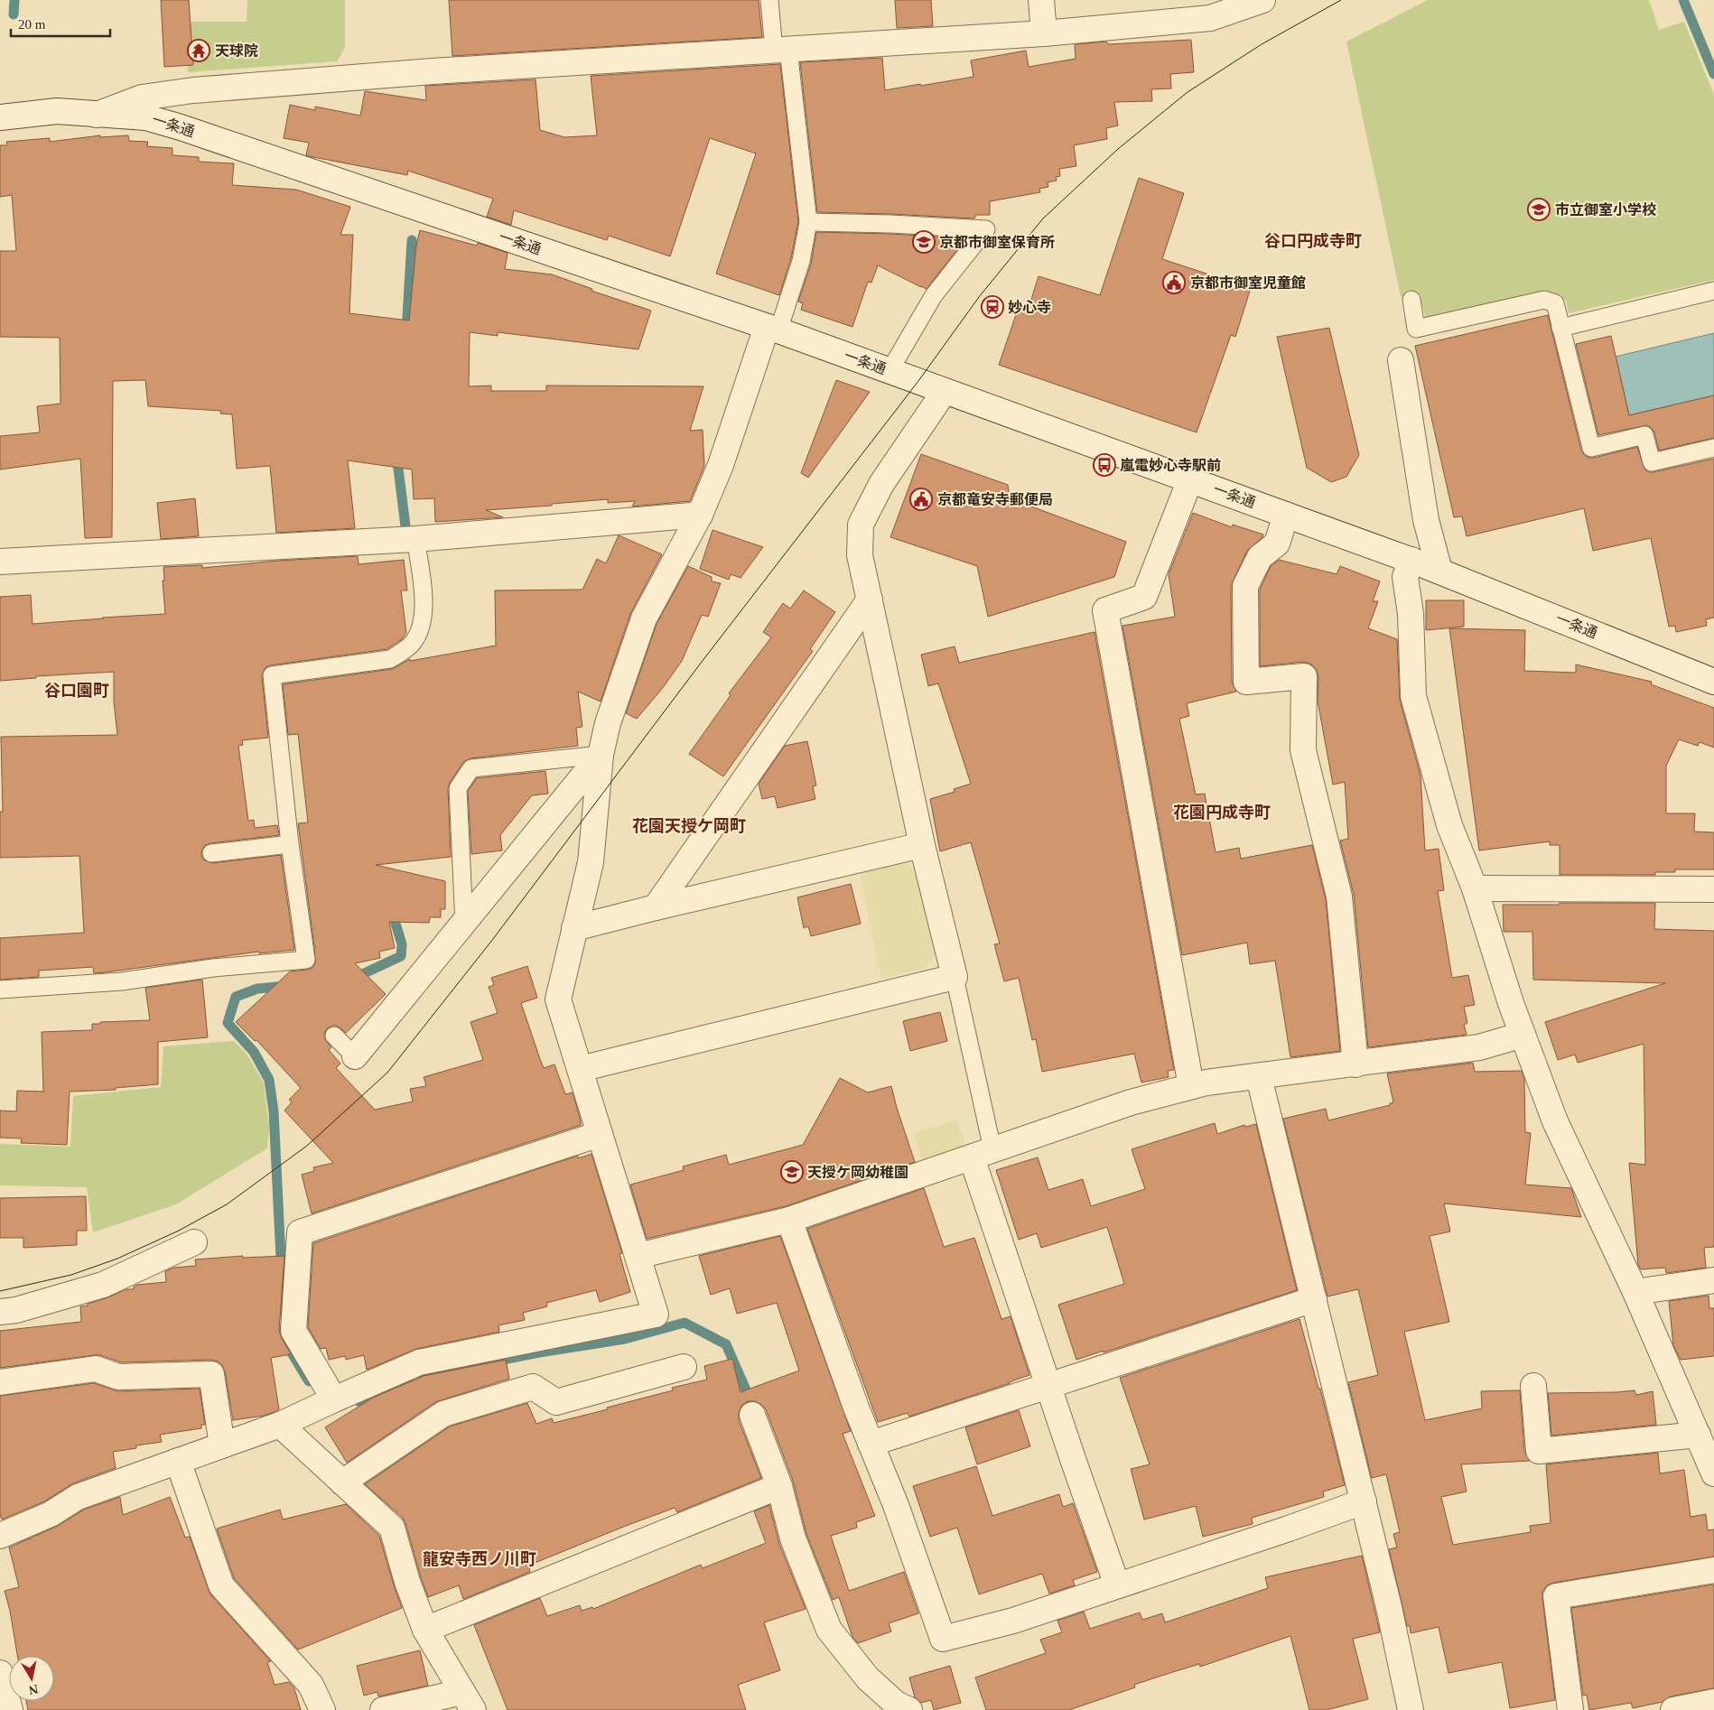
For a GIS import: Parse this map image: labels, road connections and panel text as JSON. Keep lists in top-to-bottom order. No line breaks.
{"streets":{"street":["一条通"]},"districts":["谷口円成寺町","谷口園町","花園円成寺町","花園天授ケ岡町","龍安寺西ノ川町"],"places":{"temple":["天球院"],"school or university":["市立御室小学校","京都市御室保育所","天授ケ岡幼稚園"],"public building":["京都市御室児童館","京都竜安寺郵便局"],"station":["妙心寺"],"bus stop":["嵐電妙心寺駅前"]},"scale_bar":"20 m","north":"bottom"}
